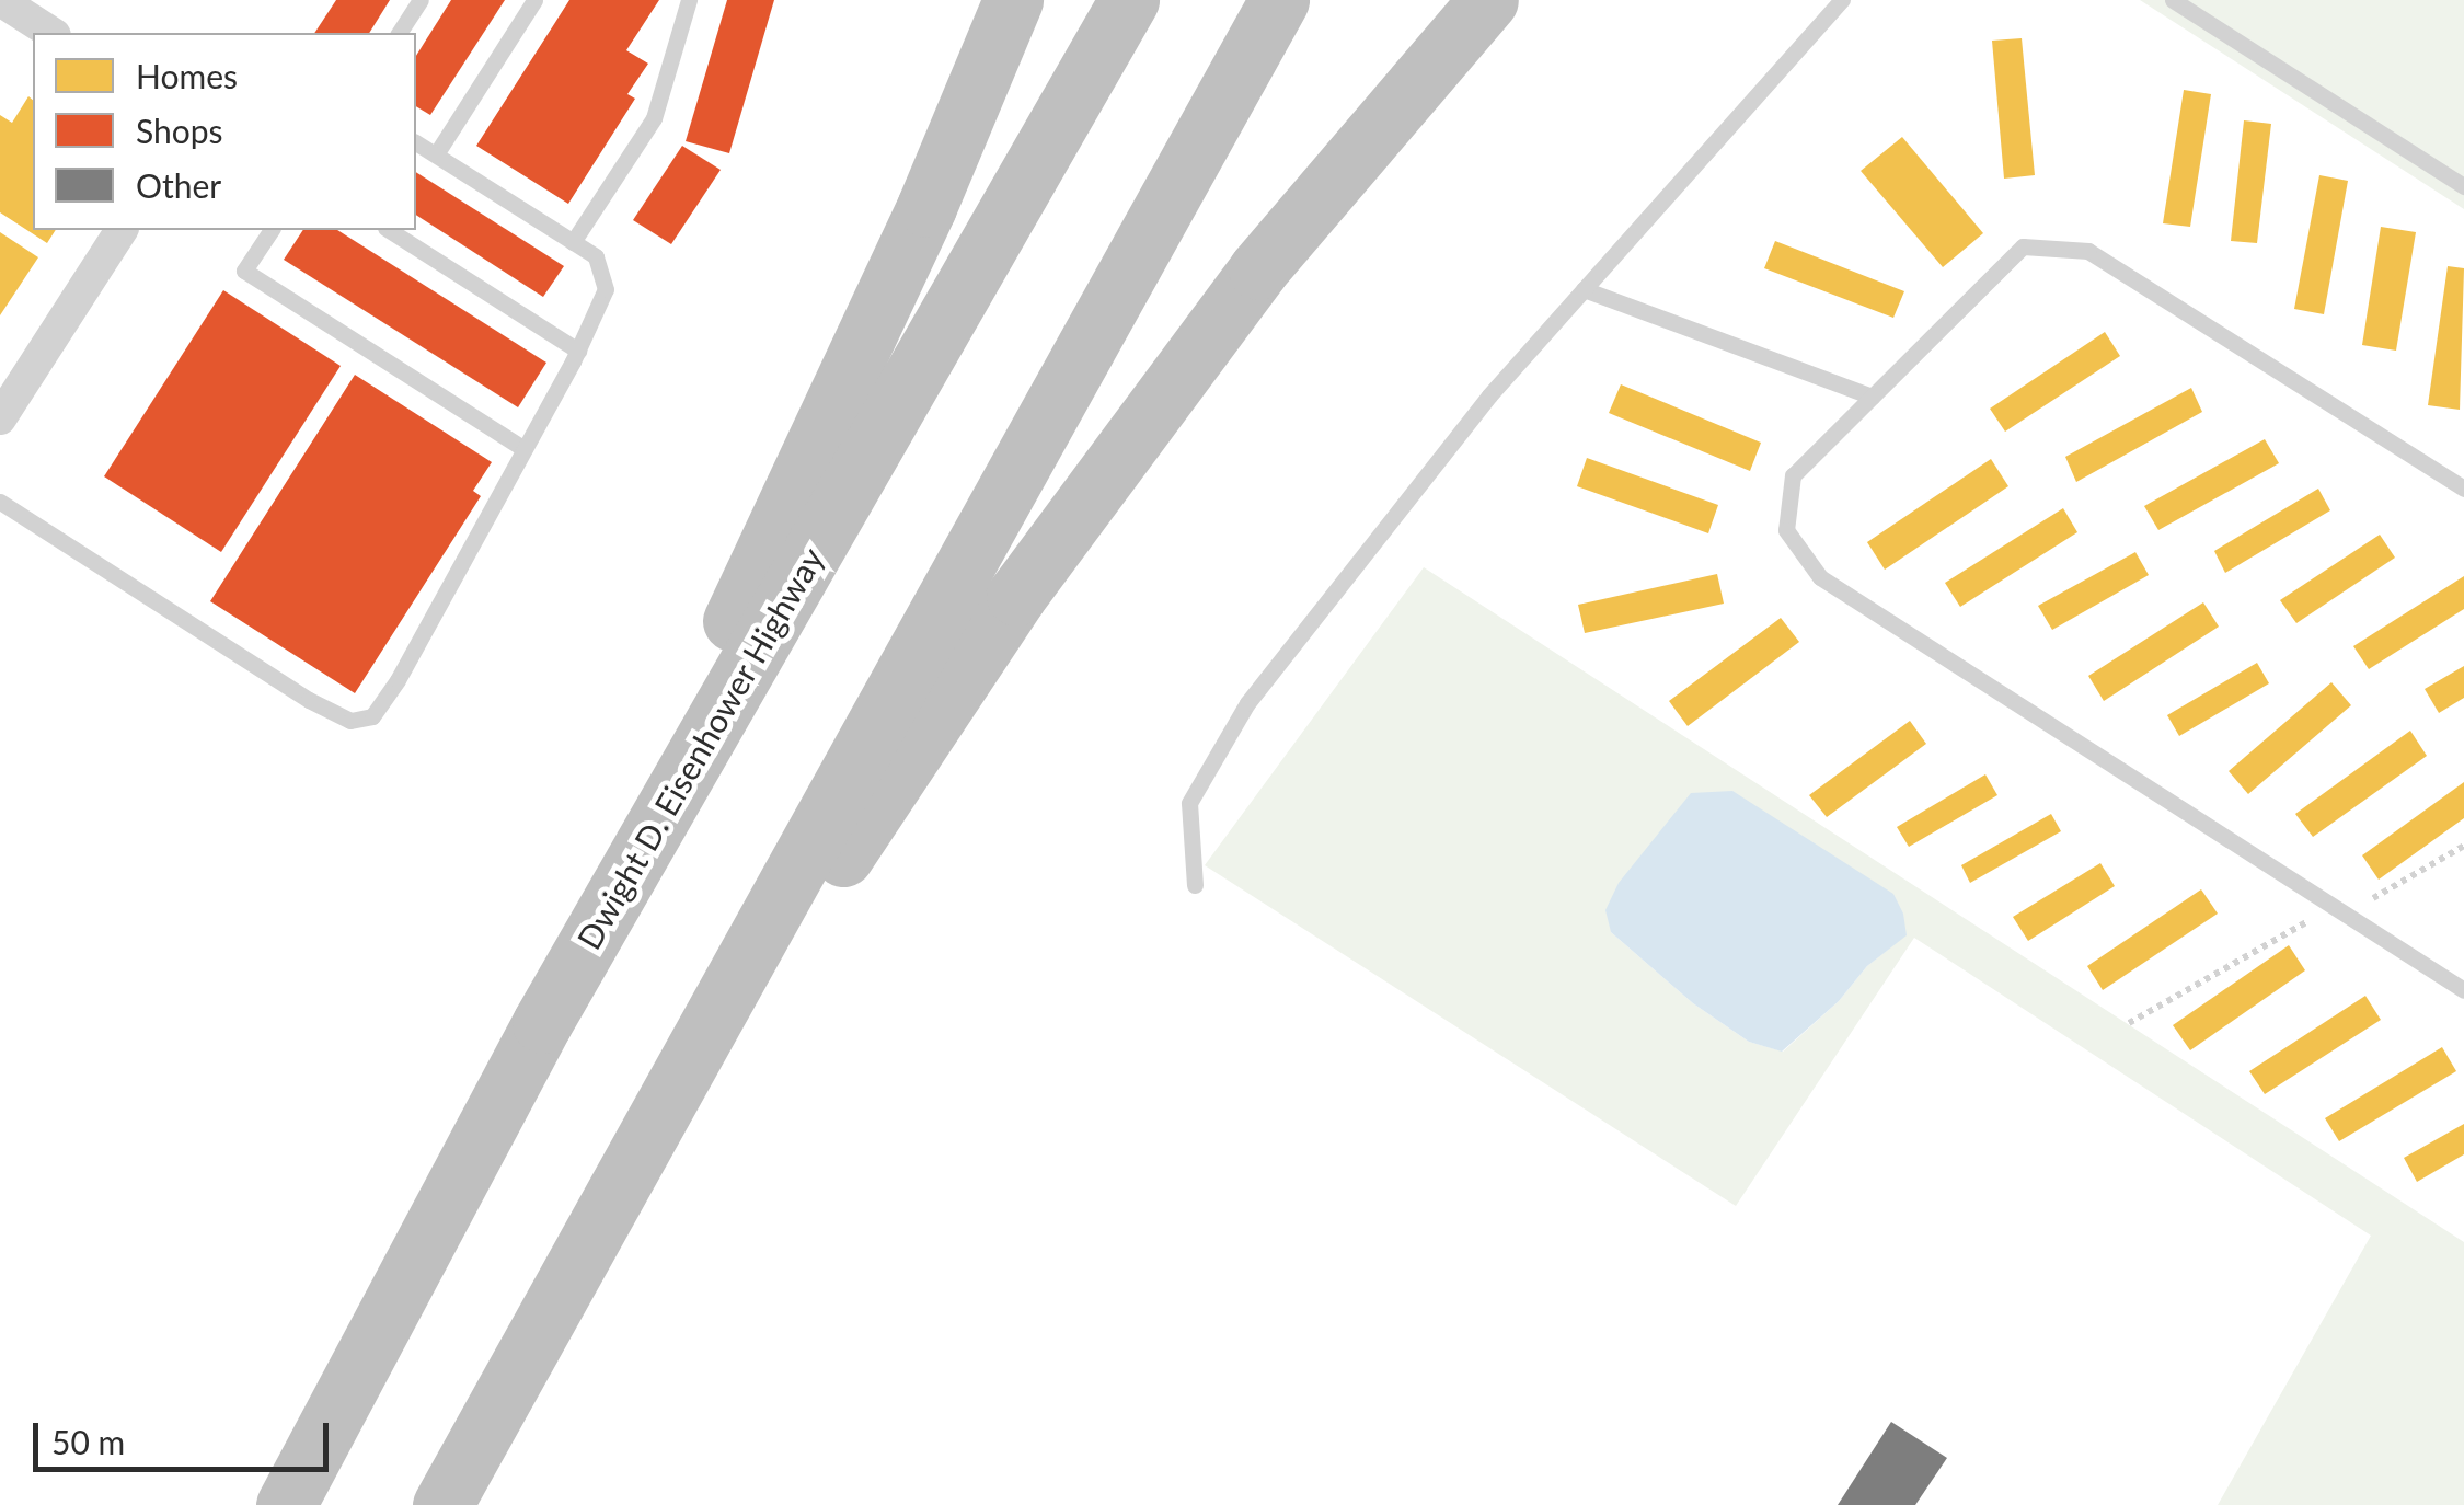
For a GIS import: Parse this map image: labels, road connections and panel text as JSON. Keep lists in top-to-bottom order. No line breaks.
{"streets":{"highway":["Dwight D. Eisenhower Highway"]},"legend":["Homes","Shops","Other"],"scale_bar":"50 m"}
